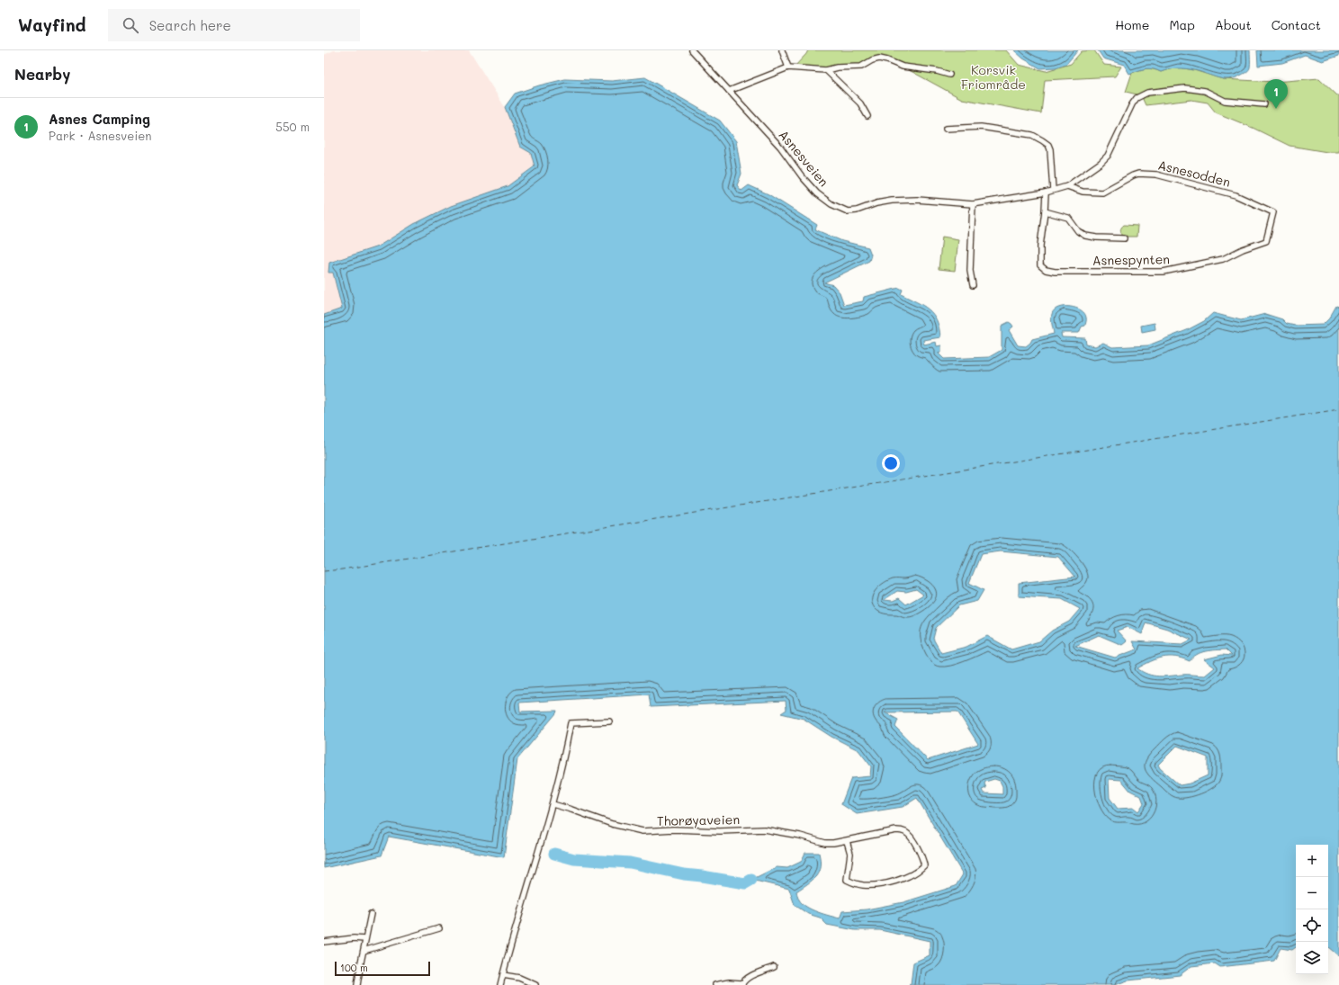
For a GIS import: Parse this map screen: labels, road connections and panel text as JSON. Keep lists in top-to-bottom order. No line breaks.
{"streets":{"street":["Asnesveien","Asnesodden","Asnespynten","Thorøyaveien"]},"crossings":[["Asnesveien","Asnesodden"],["Asnesveien","Asnespynten"],["Asnesodden","Asnespynten"]],"parks":["Korsvik Friområde"],"scale_bar":"100 m","page":{"header":"Wayfind","search":"Search here","nav":["Home","Map","About","Contact"],"heading":"Nearby","pins":"1","list":[{"mark":"1","name":"Asnes Camping","note":"Park · Asnesveien","value":"550 m"}],"map_buttons":["+","−"],"scale":"100 m"}}
